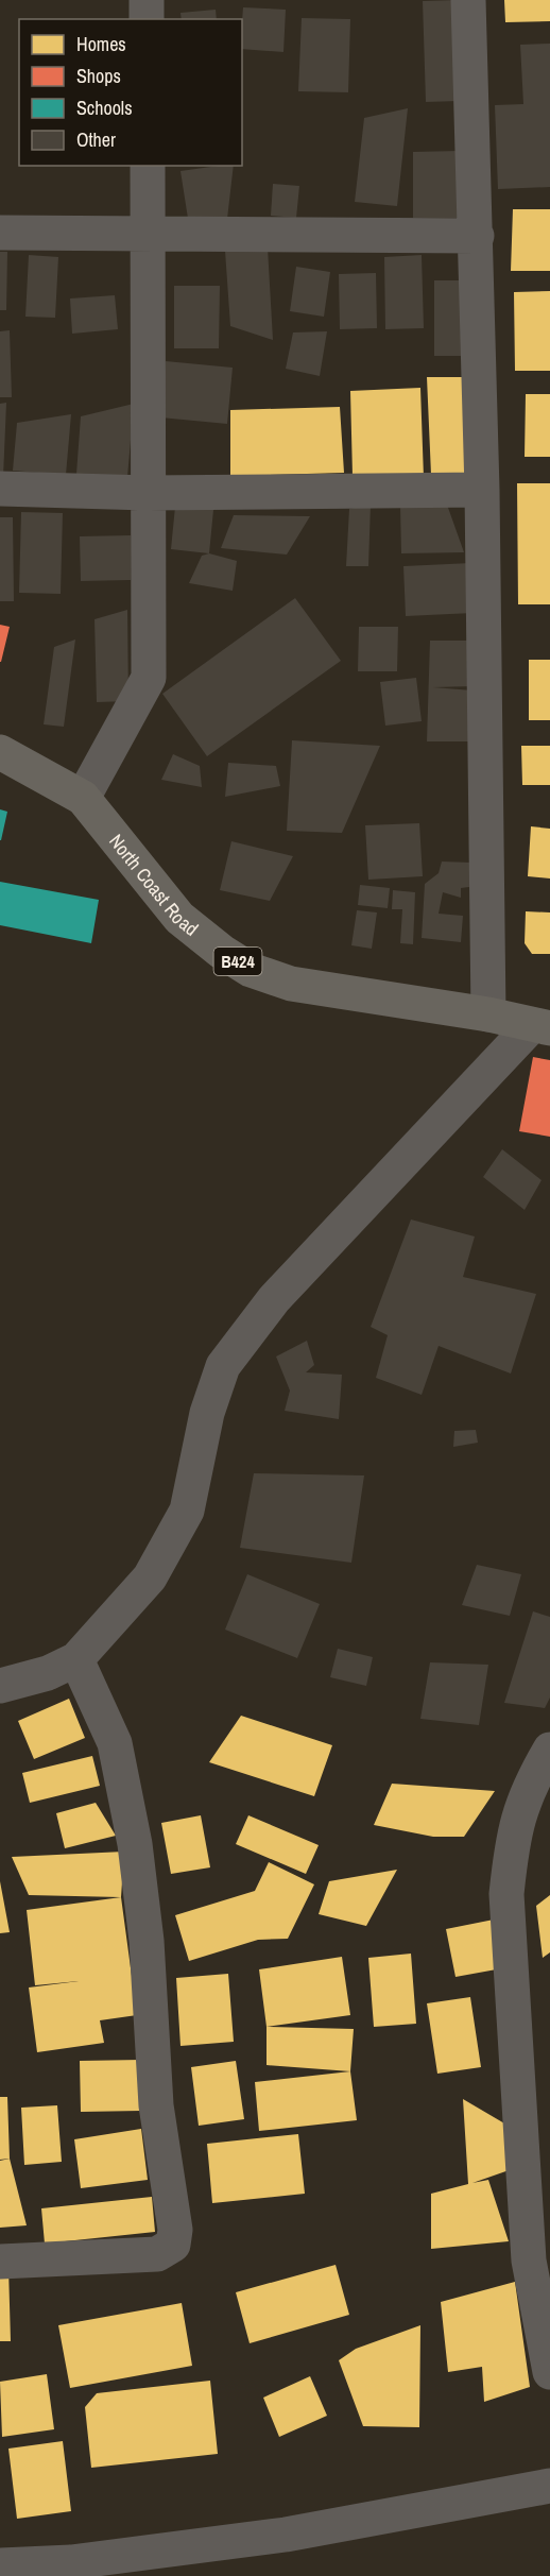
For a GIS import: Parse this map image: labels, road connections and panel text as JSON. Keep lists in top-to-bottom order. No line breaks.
{"streets":{"main road":["North Coast Road","B424"]},"legend":["Homes","Shops","Schools","Other"]}
